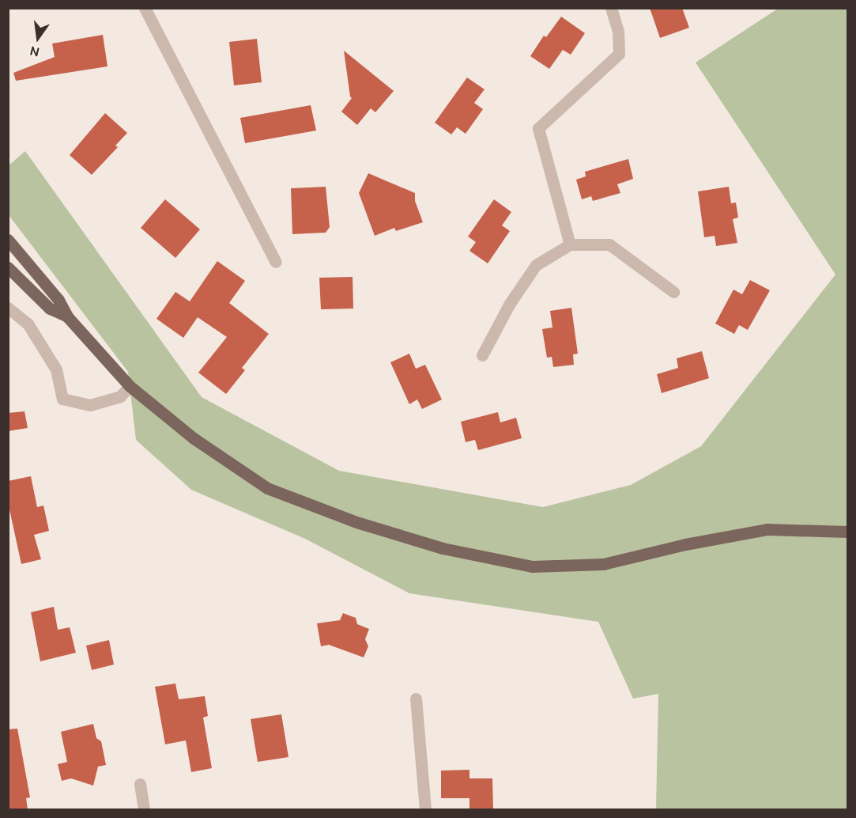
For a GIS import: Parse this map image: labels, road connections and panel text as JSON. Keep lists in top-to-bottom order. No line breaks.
{"north":"bottom"}
